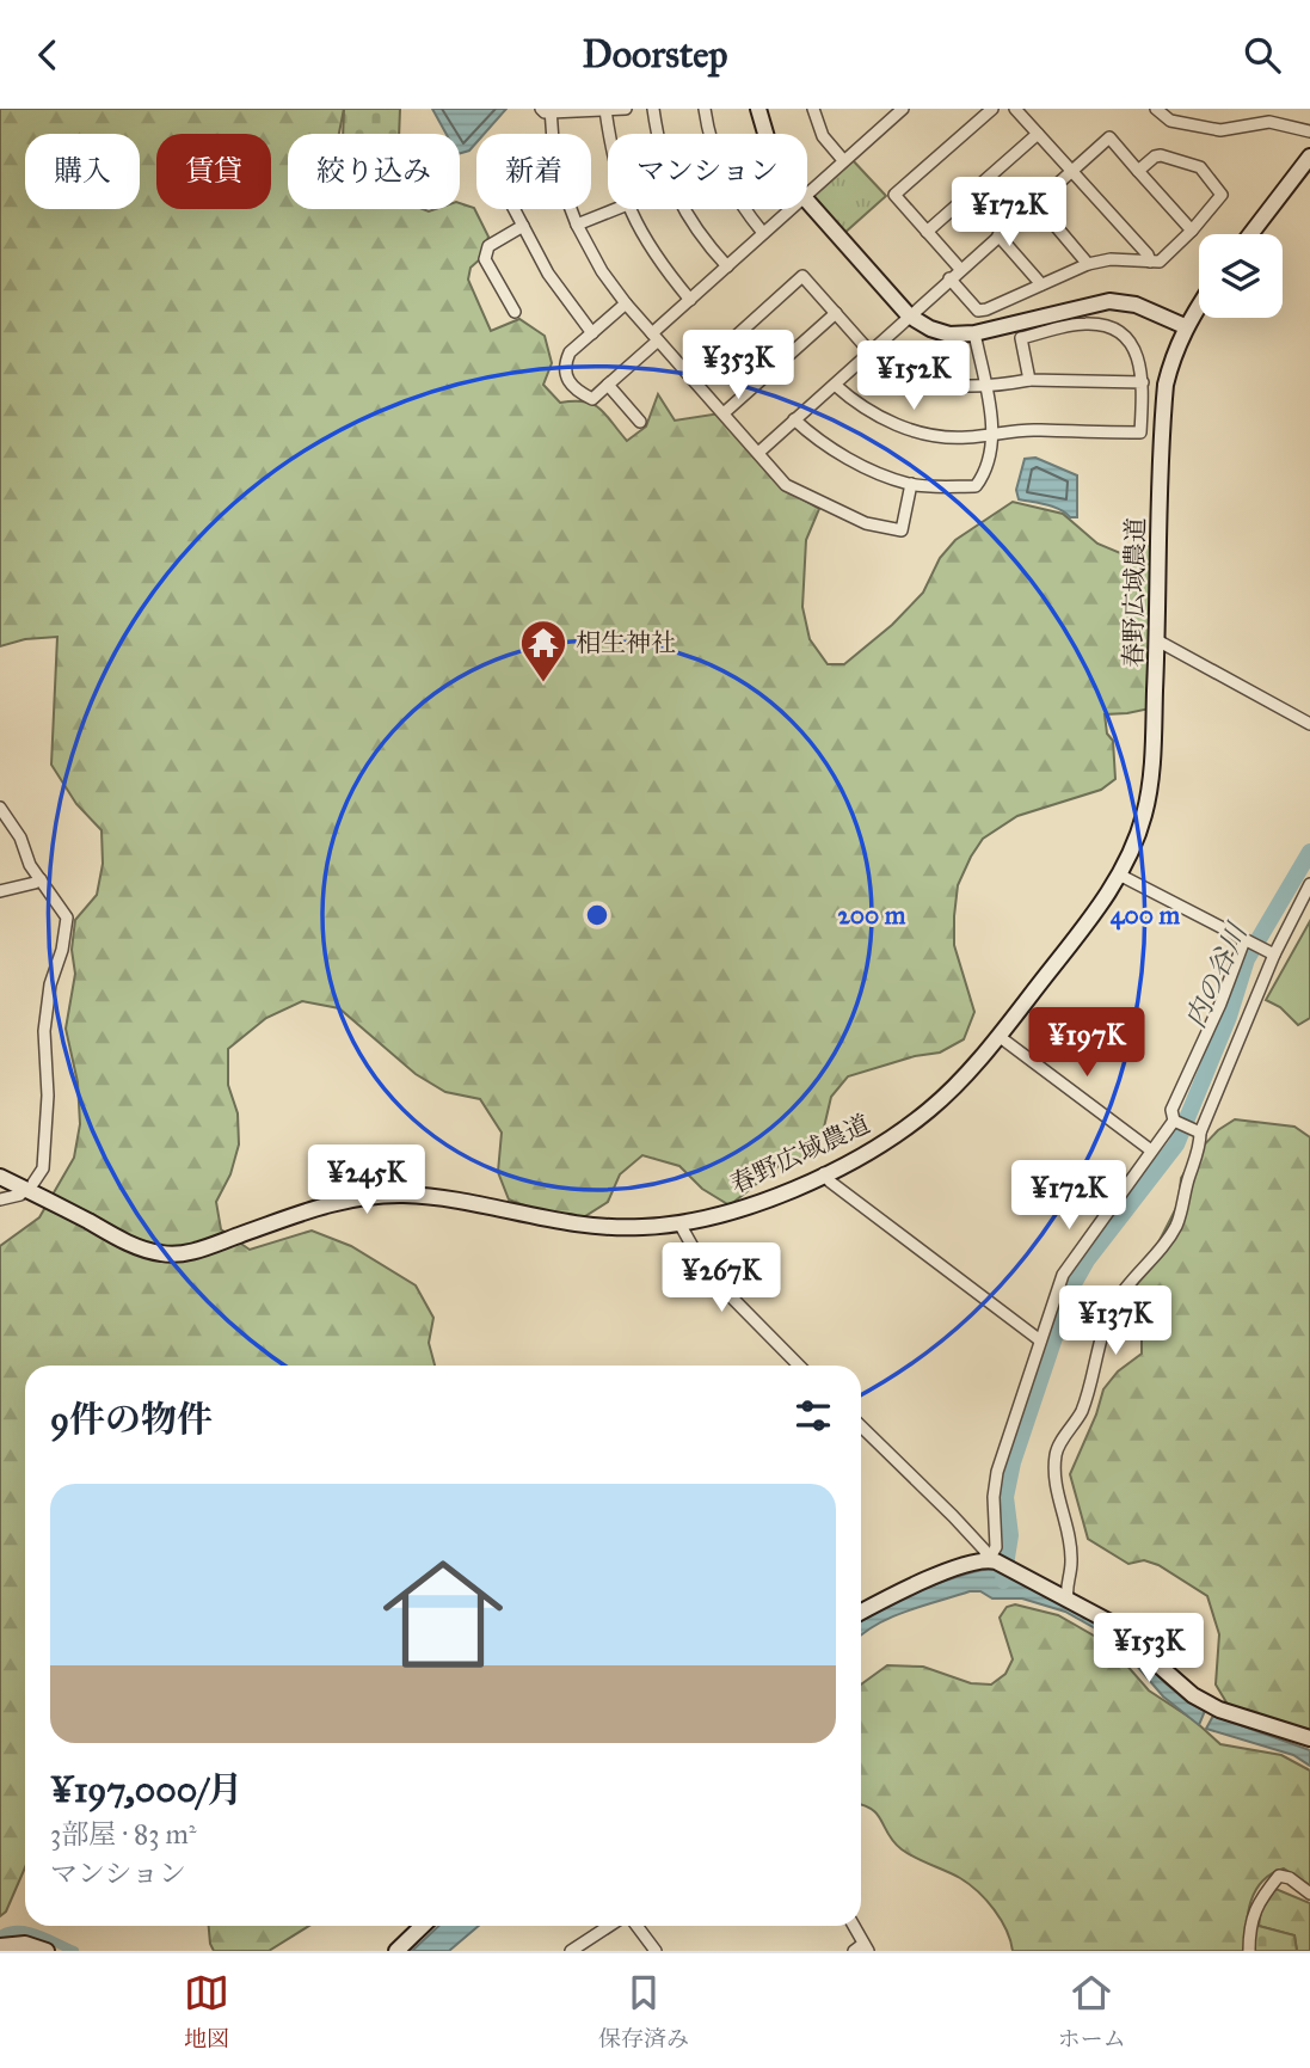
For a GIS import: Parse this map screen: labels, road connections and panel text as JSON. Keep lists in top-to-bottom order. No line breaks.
{"streets":{"street":["春野広域農道"]},"water":["内の谷川"],"places":{"temple":["相生神社"]},"page":{"header":"Doorstep","chip":["購入","賃貸","絞り込み","新着","マンション"],"price":["¥172K","¥353K","¥152K","¥197K","¥245K","¥172K","¥267K","¥137K","¥153K"],"heading":"9件の物件","list":[{"name":"¥197,000/月","note":"3部屋 · 83 m² · マンション"}],"tabs":["地図","保存済み","ホーム"]},"rings":["200 m","400 m"]}
